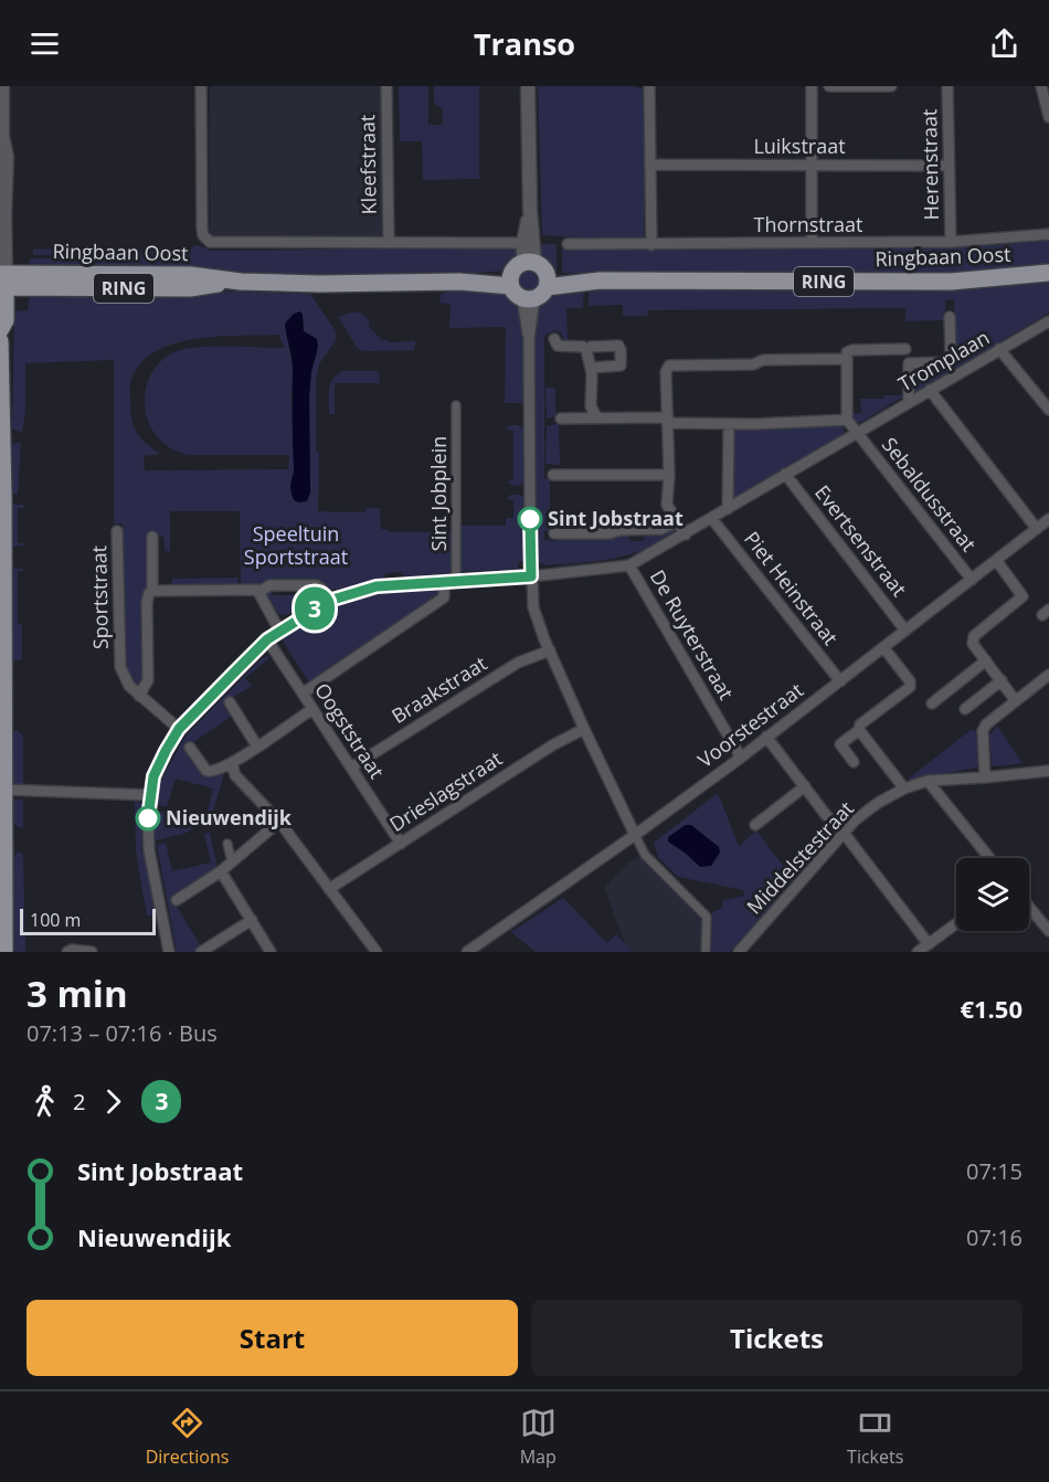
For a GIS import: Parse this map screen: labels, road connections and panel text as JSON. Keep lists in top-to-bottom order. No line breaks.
{"streets":{"main road":["Ringbaan Oost","RING"],"street":["Luikstraat","Kleefstraat","Herenstraat","Thornstraat","Tromplaan","Sint Jobplein","Sebaldusstraat","Evertsenstraat","Piet Heinstraat","Sportstraat","De Ruyterstraat","Braakstraat","Voorstestraat","Oogststraat","Drieslagstraat","Middelstestraat"]},"crossings":[["Luikstraat","Herenstraat"],["Herenstraat","Thornstraat"],["Tromplaan","Sint Jobplein"],["Tromplaan","Sebaldusstraat"],["Tromplaan","Evertsenstraat"],["Tromplaan","Piet Heinstraat"],["Tromplaan","Sportstraat"],["Tromplaan","De Ruyterstraat"],["Tromplaan","Oogststraat"],["Sebaldusstraat","Voorstestraat"],["Evertsenstraat","Voorstestraat"],["Piet Heinstraat","Voorstestraat"],["De Ruyterstraat","Voorstestraat"],["Braakstraat","Oogststraat"],["Oogststraat","Drieslagstraat"]],"parks":["Speeltuin Sportstraat"],"places":["Sint Jobstraat","Nieuwendijk"],"lines":["bus line 3"],"scale_bar":"100 m","page":{"header":"Transo","on_map":"3","scale":"100 m","heading":["3 min","07:13 – 07:16 · Bus","€1.50"],"legs":["2","3"],"list":[{"name":"Sint Jobstraat","value":"07:15"},{"name":"Nieuwendijk","value":"07:16"}],"buttons":["Start","Tickets"],"tabs":["Directions","Map","Tickets"]}}
